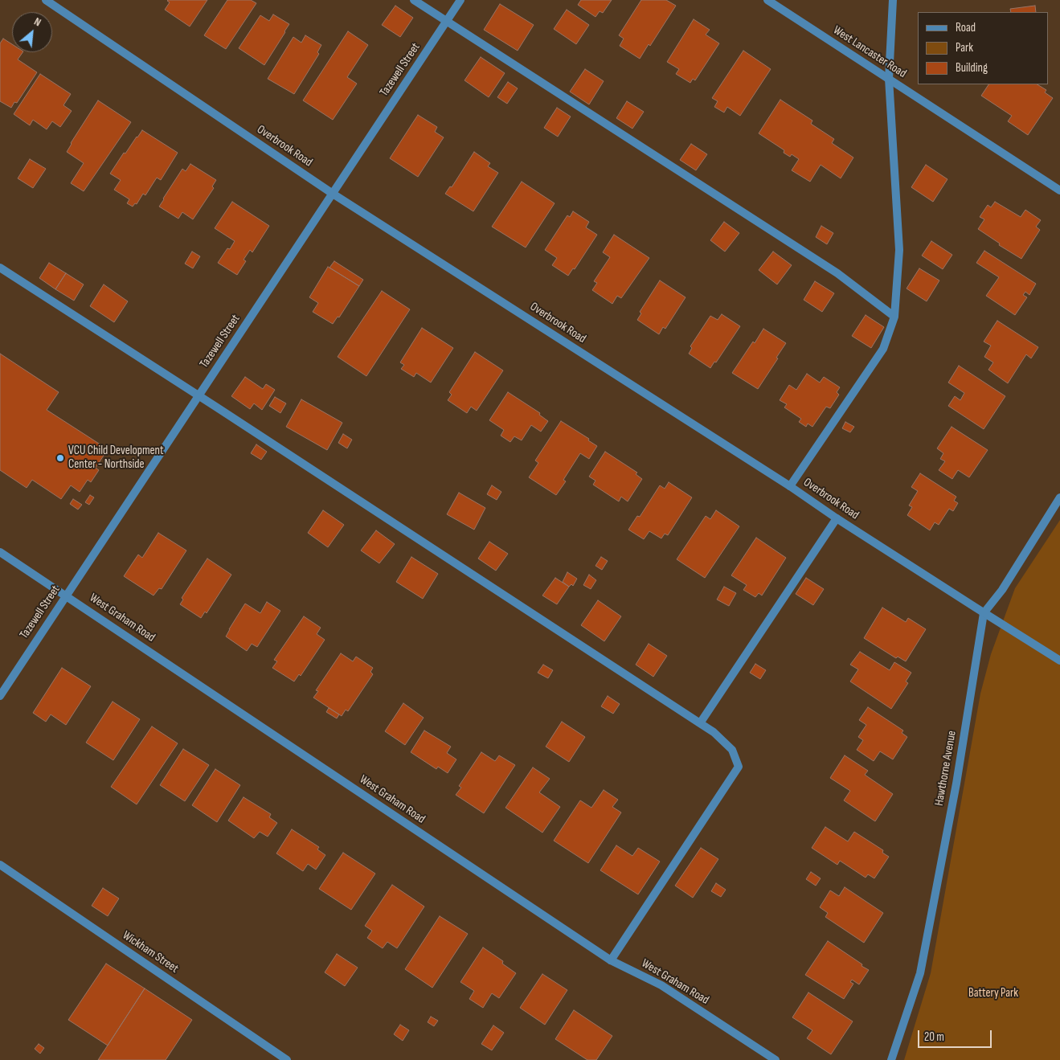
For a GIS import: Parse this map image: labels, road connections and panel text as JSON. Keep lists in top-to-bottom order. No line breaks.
{"streets":{"street":["West Lancaster Road","Tazewell Street","Overbrook Road","West Graham Road","Hawthorne Avenue","Wickham Street"]},"crossings":[["Tazewell Street","Overbrook Road"],["Tazewell Street","West Graham Road"],["Overbrook Road","Hawthorne Avenue"]],"parks":["Battery Park"],"places":["VCU Child Development Center - Northside"],"legend":["Road","Park","Building"],"scale_bar":"20 m","north":"top right"}
